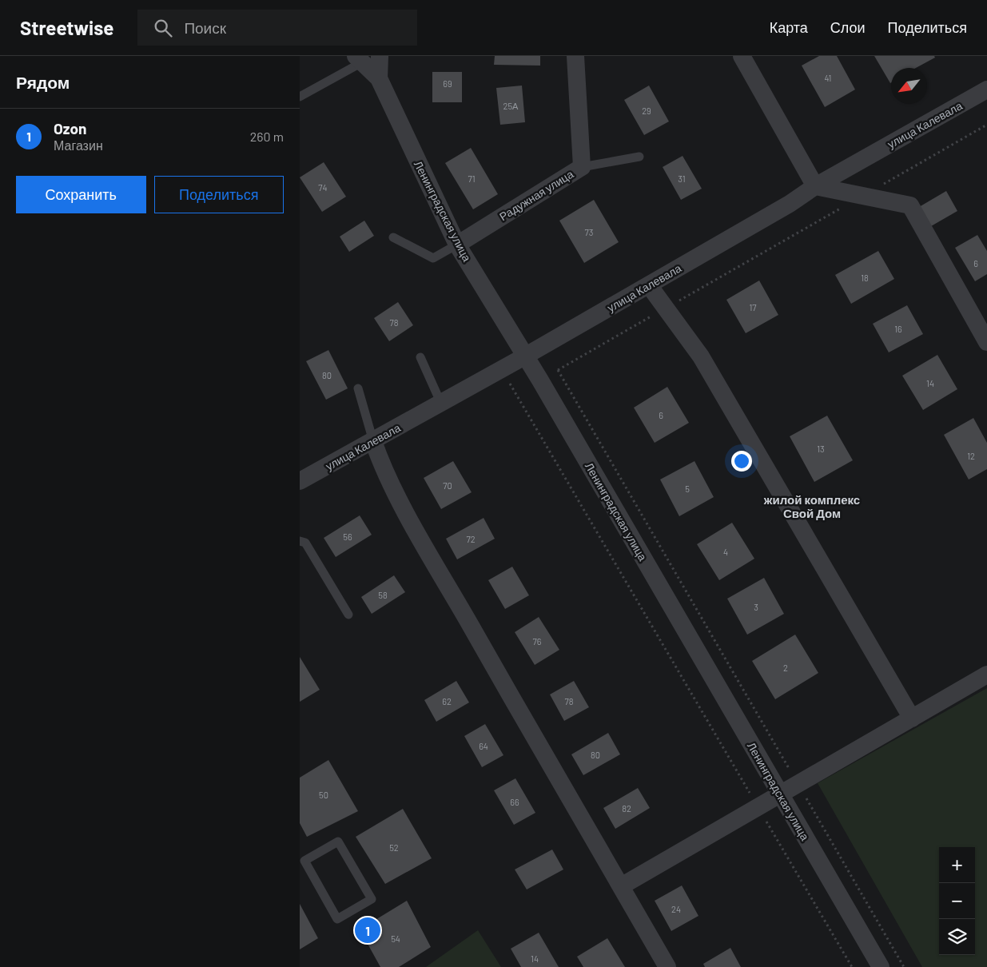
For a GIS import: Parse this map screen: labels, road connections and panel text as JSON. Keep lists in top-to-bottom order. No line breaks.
{"streets":{"street":["улица Калевала","Радужная улица","Ленинградская улица"]},"crossings":[["улица Калевала","Ленинградская улица"],["Радужная улица","Ленинградская улица"]],"districts":["жилой комплекс Свой Дом"],"house_numbers":["41","69","25А","29","71","31","74","73","6","18","17","78","16","80","14","6","13","12","70","5","56","72","4","58","3","76","2","62","78","64","80","50","66","82","52","24","54","14"],"north":"bottom left","page":{"header":"Streetwise","search":"Поиск","nav":["Карта","Слои","Поделиться"],"heading":"Рядом","list":[{"mark":"1","name":"Ozon","note":"Магазин","value":"260 m"}],"buttons":["Сохранить","Поделиться"],"map_buttons":["+","−"],"pins":"1"}}
